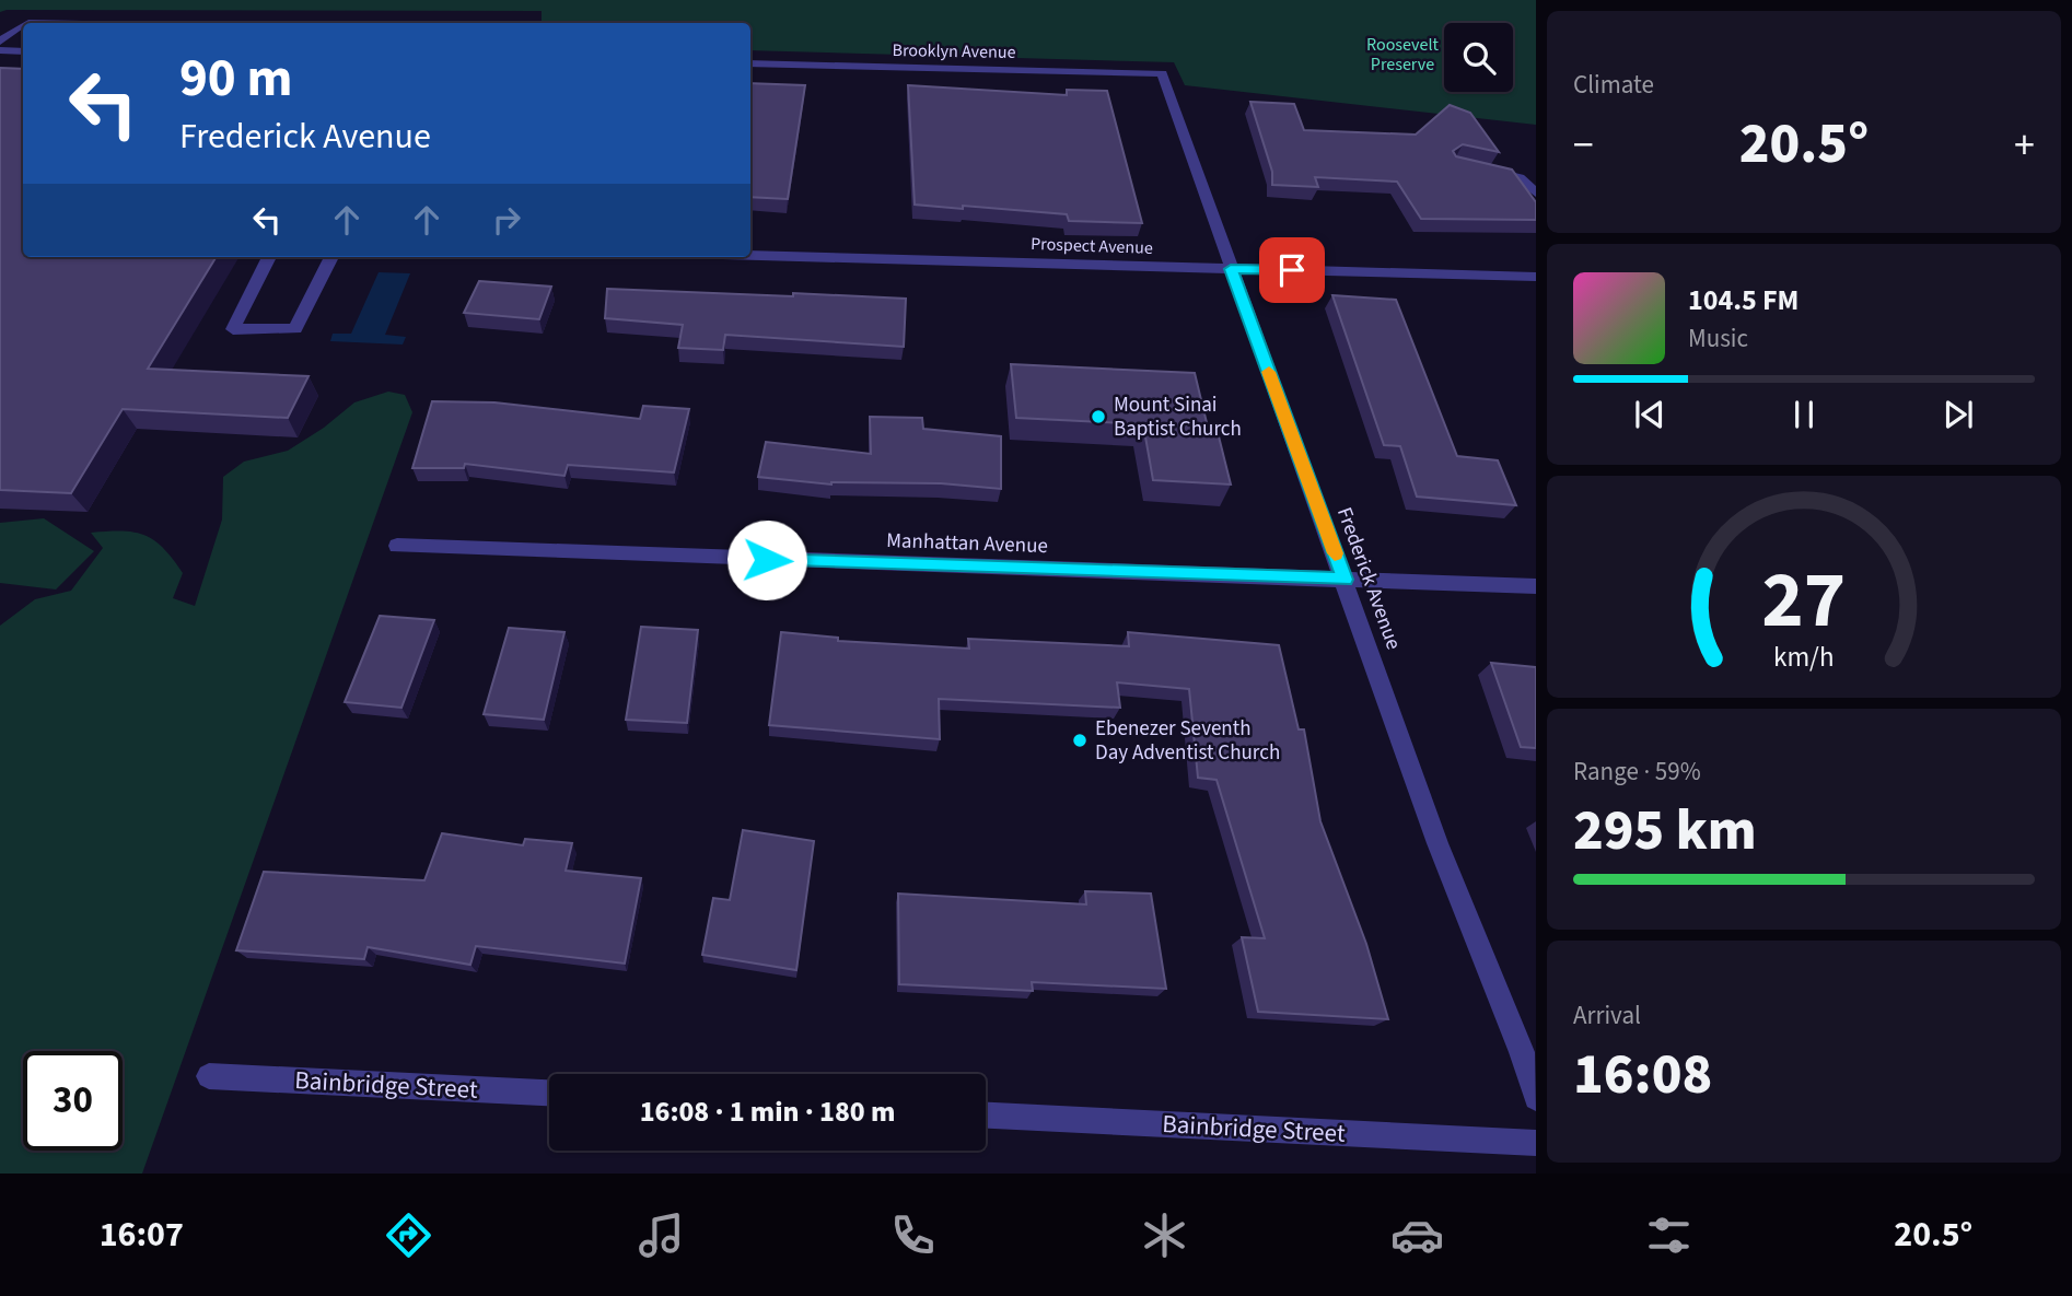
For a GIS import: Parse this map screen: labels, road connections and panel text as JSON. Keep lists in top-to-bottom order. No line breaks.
{"streets":{"street":["Brooklyn Avenue","Prospect Avenue","Manhattan Avenue","Frederick Avenue","Bainbridge Street"]},"crossings":[["Brooklyn Avenue","Frederick Avenue"],["Prospect Avenue","Frederick Avenue"],["Manhattan Avenue","Frederick Avenue"]],"parks":["Roosevelt Preserve"],"places":["Mount Sinai Baptist Church","Ebenezer Seventh Day Adventist Church"],"page":{"tile":["Climate",["Range · 59%","295 km"],["Arrival","16:08"]],"turn":["90 m","Frederick Avenue"],"heat":["−","20.5°","+"],"song":["104.5 FM","Music"],"limit":"30","trip":"16:08 · 1 min · 180 m","tabs":["16:07","20.5°"],"gauge":["27","km/h"]}}
